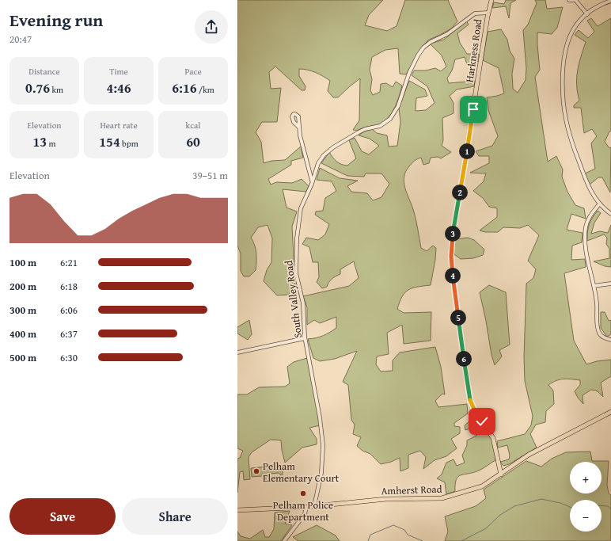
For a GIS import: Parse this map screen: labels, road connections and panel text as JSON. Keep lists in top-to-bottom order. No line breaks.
{"streets":{"main road":["Harkness Road","Amherst Road"],"street":["South Valley Road"]},"crossings":[["Harkness Road","South Valley Road"],["Harkness Road","Amherst Road"],["South Valley Road","Amherst Road"]],"places":["Pelham Elementary Court","Pelham Police Department"],"page":{"heading":["Evening run","20:47"],"stats":[["Distance","0.76 km"],["Time","4:46"],["Pace","6:16 /km"],["Elevation","13 m"],["Heart rate","154 bpm"],["kcal","60"]],"pins":["1","2","3","4","5","6"],"chart":["Elevation","39–51 m"],"list":[{"name":"100 m","note":"6:21"},{"name":"200 m","note":"6:18"},{"name":"300 m","note":"6:06"},{"name":"400 m","note":"6:37"},{"name":"500 m","note":"6:30"}],"map_buttons":["+","−"],"buttons":["Save","Share"]}}
